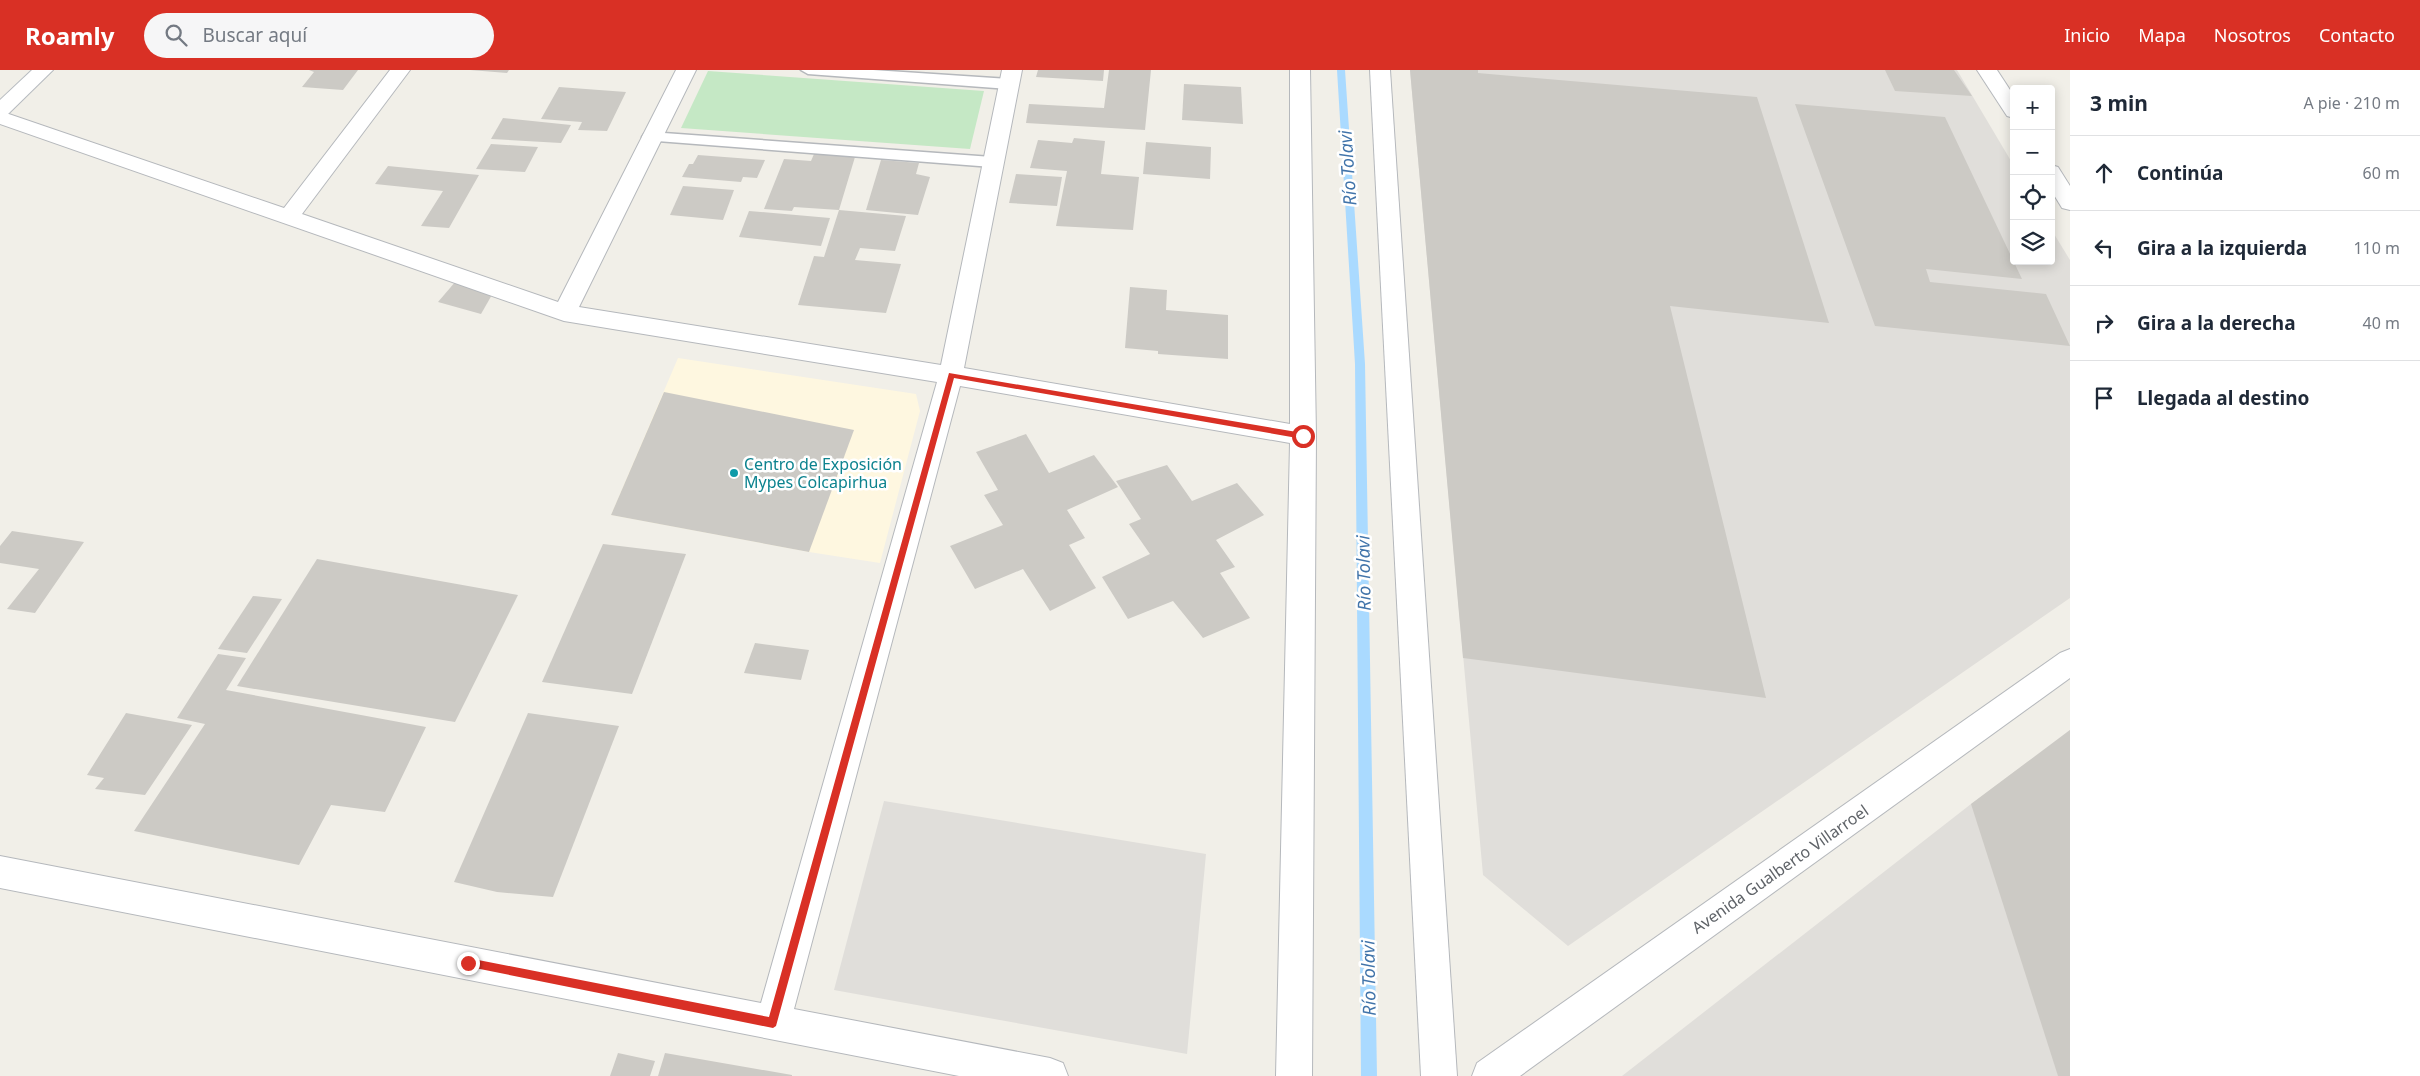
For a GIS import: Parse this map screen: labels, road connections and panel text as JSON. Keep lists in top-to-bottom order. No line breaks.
{"streets":{"street":["Avenida Gualberto Villarroel"]},"water":["Río Tolavi"],"places":["Centro de Exposición Mypes Colcapirhua"],"page":{"header":"Roamly","search":"Buscar aquí","nav":["Inicio","Mapa","Nosotros","Contacto"],"heading":["3 min","A pie · 210 m"],"map_buttons":["+","−"],"list":[["Continúa","60 m"],["Gira a la izquierda","110 m"],["Gira a la derecha","40 m"],"Llegada al destino"]}}
